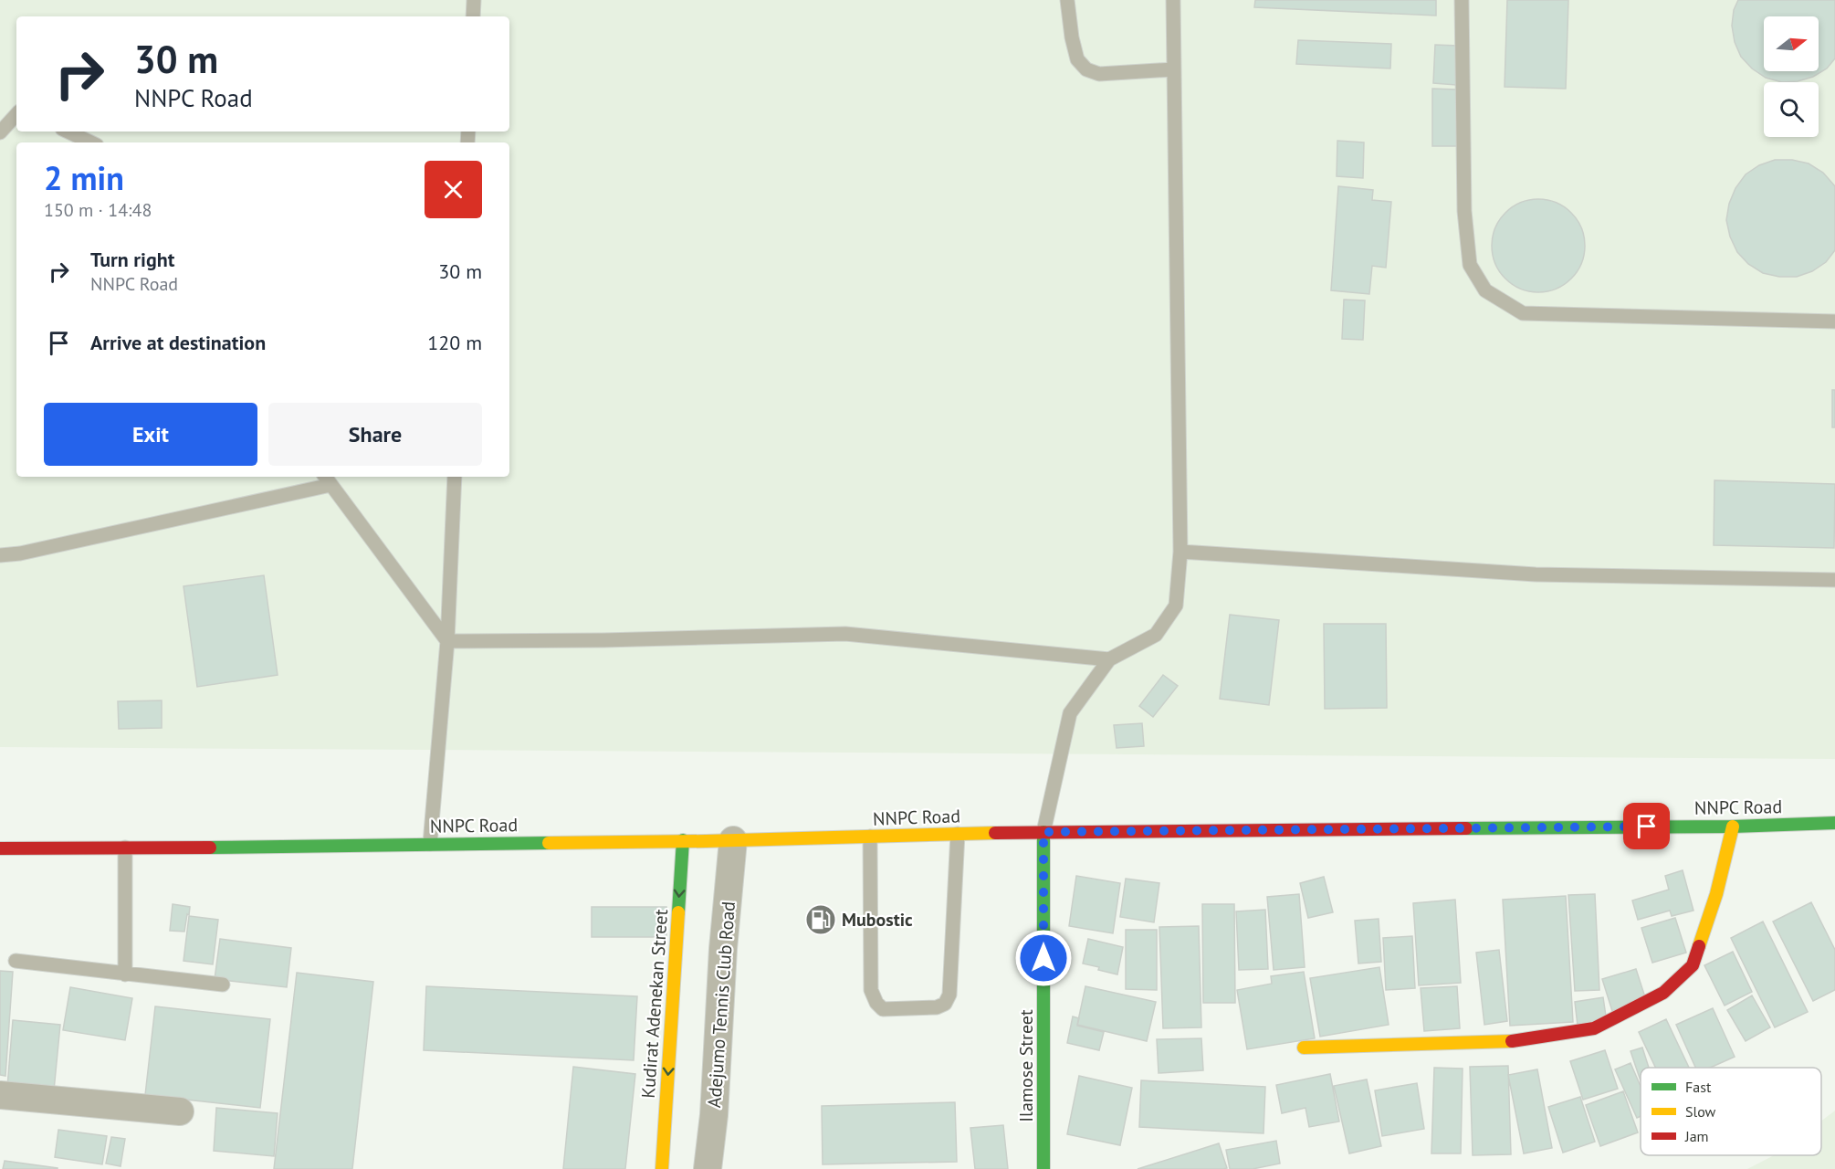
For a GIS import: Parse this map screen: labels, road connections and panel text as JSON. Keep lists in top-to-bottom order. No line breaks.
{"streets":{"street":["NNPC Road","Kudirat Adenekan Street","Adejumo Tennis Club Road","Ilamose Street"]},"crossings":[["NNPC Road","Kudirat Adenekan Street"],["NNPC Road","Adejumo Tennis Club Road"],["NNPC Road","Ilamose Street"]],"one_way":["Kudirat Adenekan Street"],"places":{"fuel station":["Mubostic"]},"legend":["Fast","Slow","Jam"],"north":"right","page":{"turn":["30 m","NNPC Road"],"heading":["2 min","150 m · 14:48"],"list":[{"name":"Turn right","note":"NNPC Road","value":"30 m"},{"name":"Arrive at destination","value":"120 m"}],"buttons":["Exit","Share"]}}
